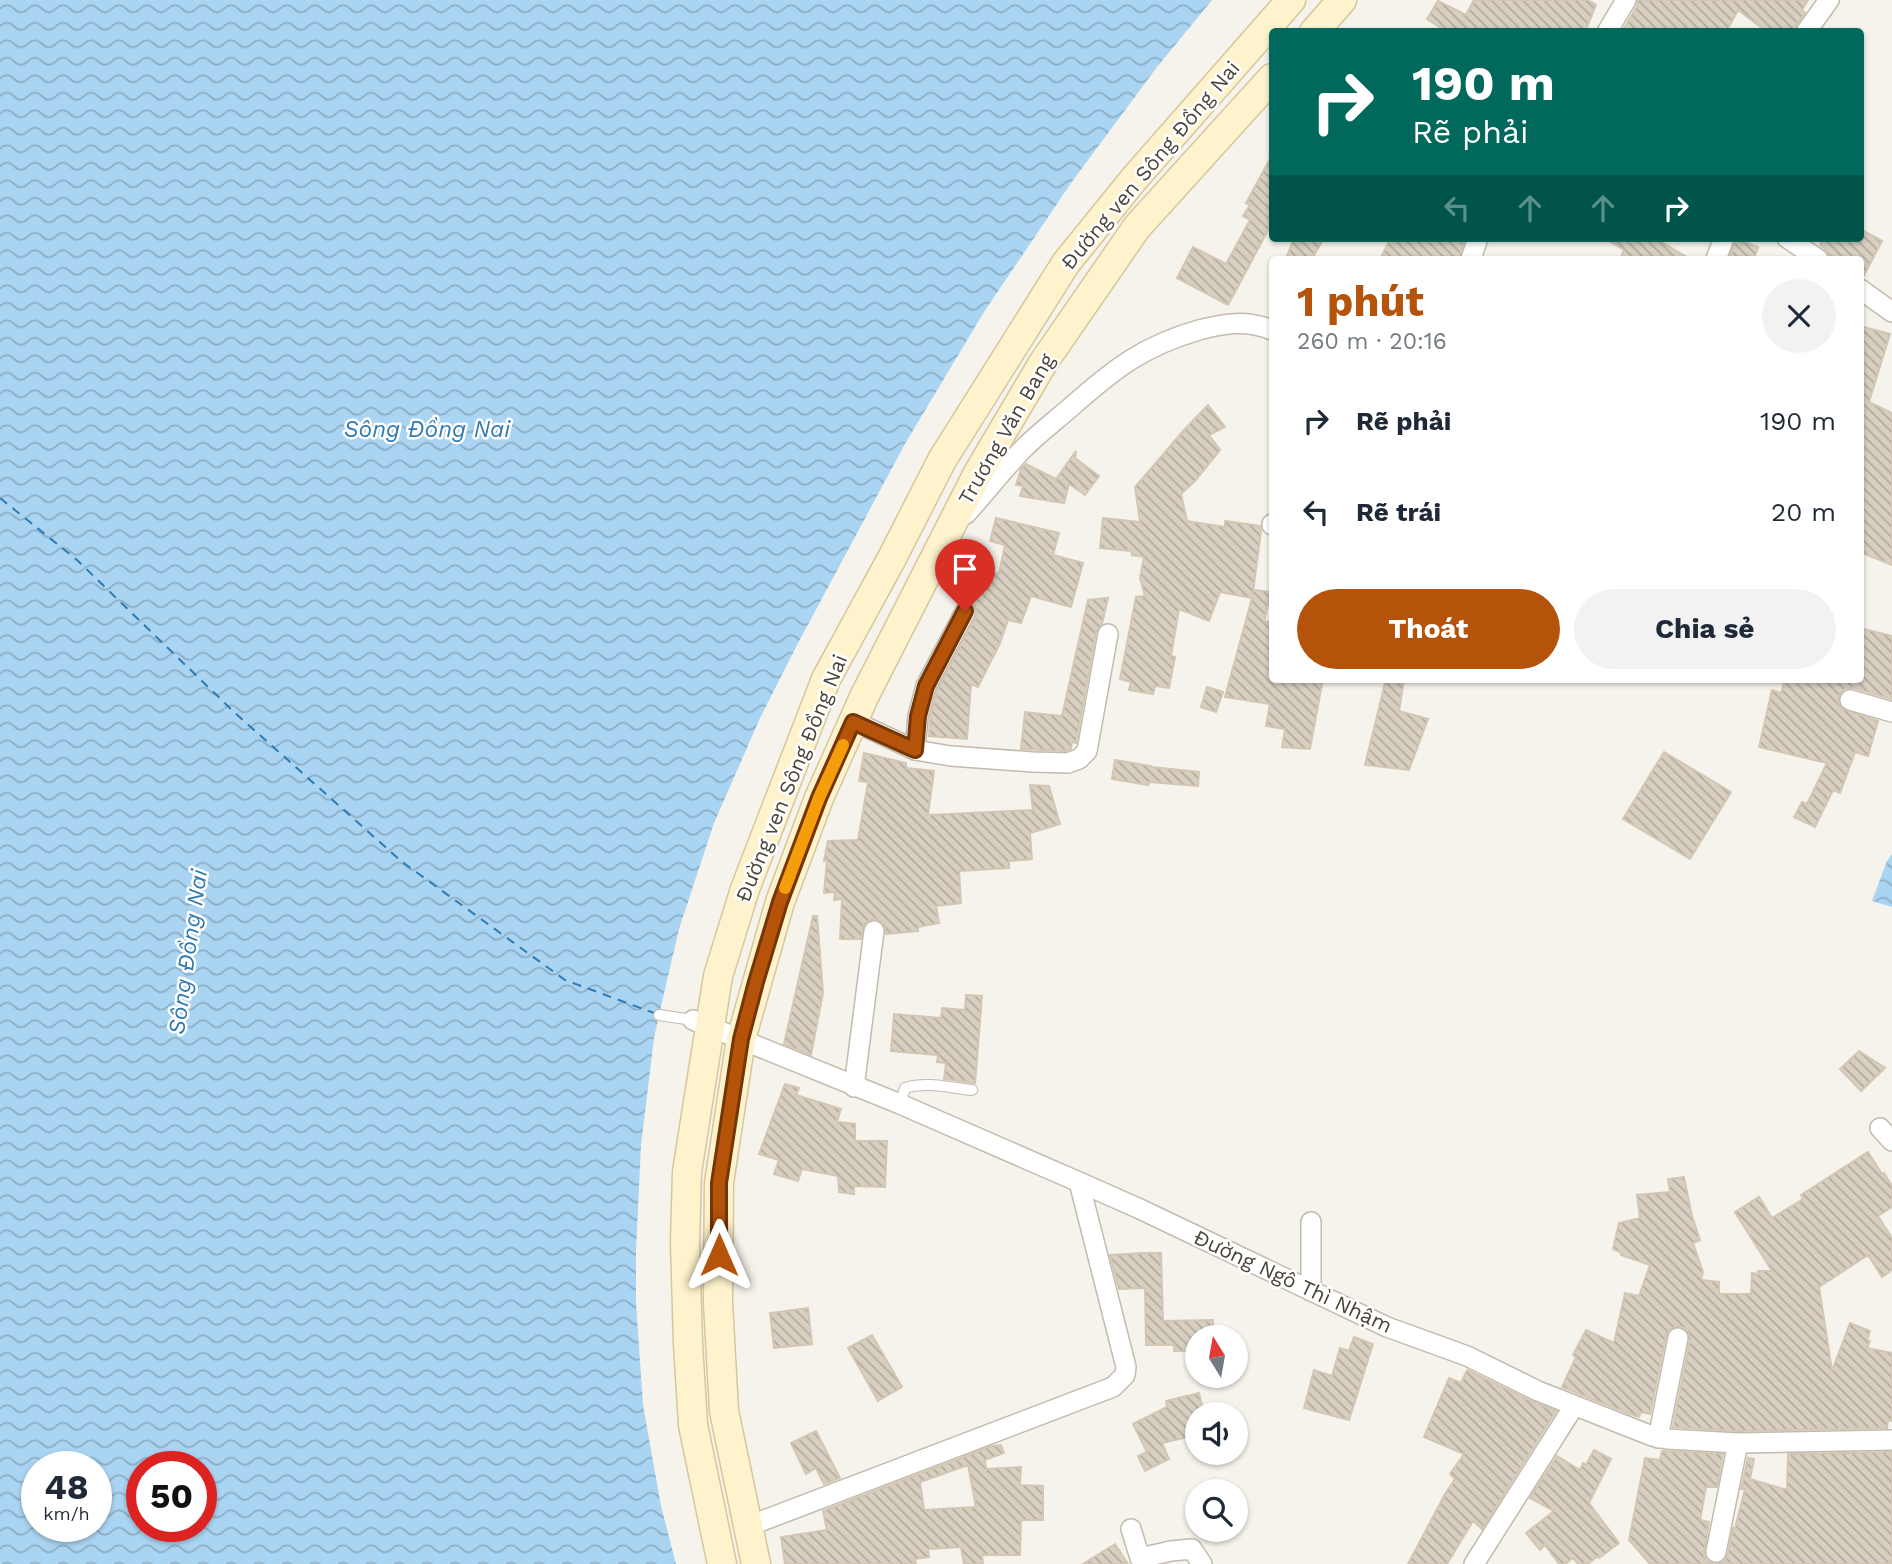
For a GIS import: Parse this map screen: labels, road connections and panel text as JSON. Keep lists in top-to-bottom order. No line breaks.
{"streets":{"main road":["Đường ven Sông Đồng Nai","Trương Văn Bang"],"street":["Đường Ngô Thì Nhậm"]},"crossings":[["Đường ven Sông Đồng Nai","Đường Ngô Thì Nhậm"],["Trương Văn Bang","Đường Ngô Thì Nhậm"]],"water":["Sông Đồng Nai"],"north":"top","page":{"turn":["190 m","Rẽ phải"],"heading":["1 phút","260 m · 20:16"],"list":[{"name":"Rẽ phải","value":"190 m"},{"name":"Rẽ trái","value":"20 m"}],"buttons":["Thoát","Chia sẻ"],"speed":"48 km/h","limit":"50"}}
